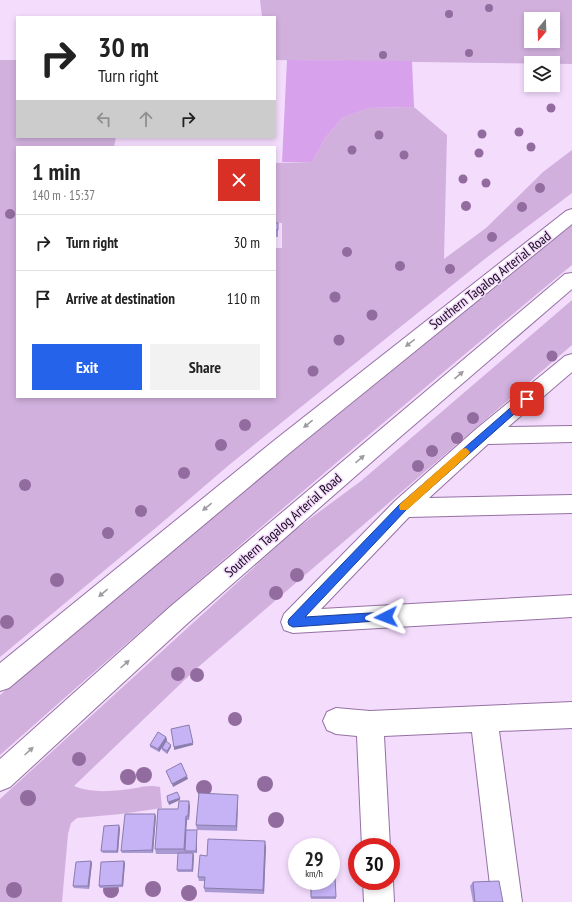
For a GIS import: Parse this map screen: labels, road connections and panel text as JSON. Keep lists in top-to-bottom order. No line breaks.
{"streets":{"main road":["Southern Tagalog Arterial Road"]},"north":"bottom","page":{"turn":["30 m","Turn right"],"heading":["1 min","140 m · 15:37"],"list":[{"name":"Turn right","value":"30 m"},{"name":"Arrive at destination","value":"110 m"}],"buttons":["Exit","Share"],"speed":"29 km/h","limit":"30"}}
